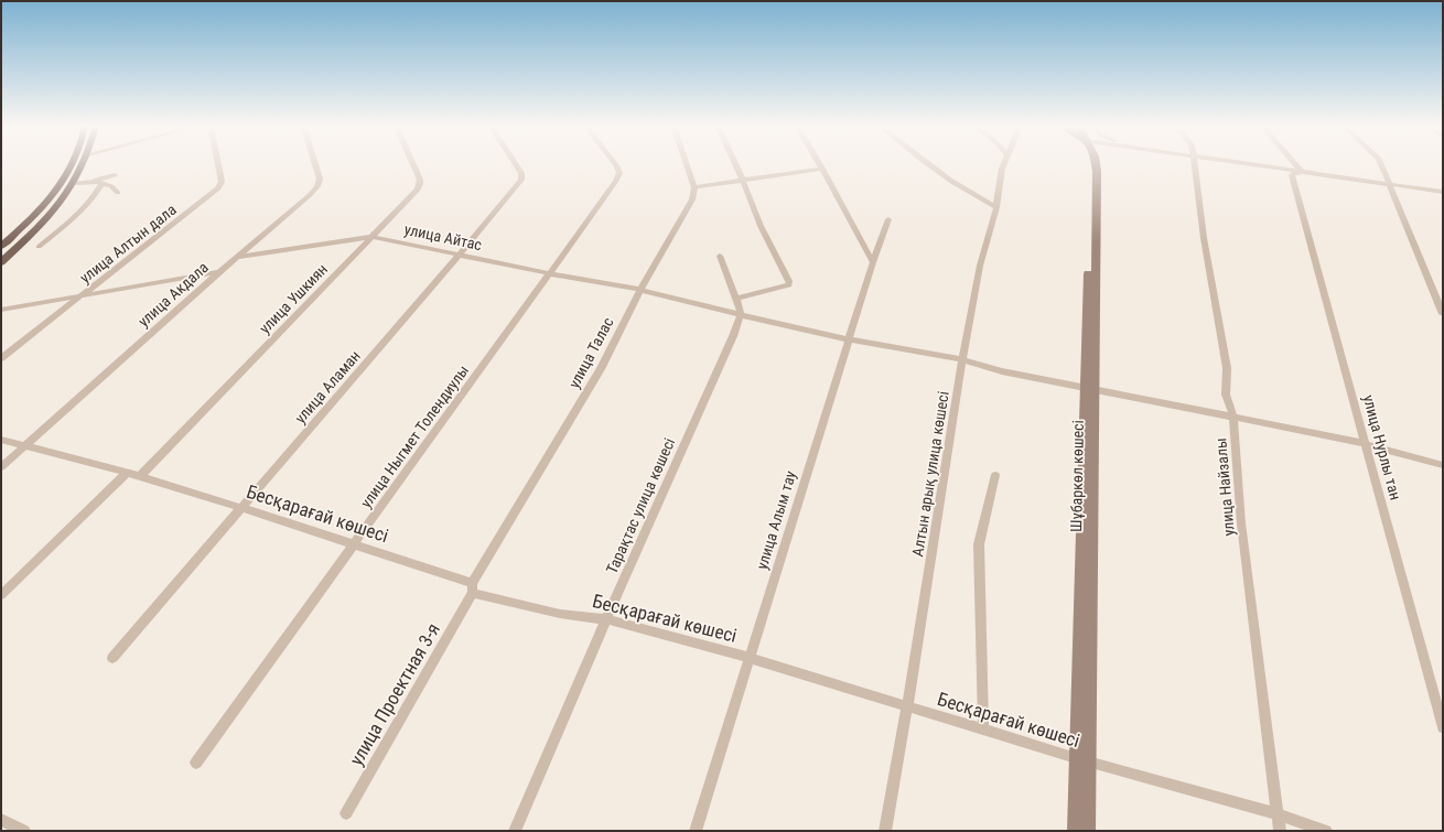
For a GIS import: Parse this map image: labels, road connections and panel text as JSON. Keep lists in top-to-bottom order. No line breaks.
{"streets":{"street":["улица Айтас","улица Алтын дала","улица Акдала","улица Ушкиян","улица Талас","улица Аламан","улица Ныгмет Толендиулы","улица Нурлы тан","Алтын арық улица көшесі","Шұбаркөл көшесі","улица Найзалы","Тарақтас улица көшесі","Бесқарағай көшесі","улица Алым тау","улица Проектная 3-я"]},"crossings":[["улица Айтас","улица Акдала"],["улица Айтас","улица Ушкиян"],["улица Айтас","улица Талас"],["улица Айтас","улица Аламан"],["улица Айтас","улица Ныгмет Толендиулы"],["улица Айтас","улица Нурлы тан"],["улица Айтас","Алтын арық улица көшесі"],["улица Айтас","Шұбаркөл көшесі"],["улица Айтас","улица Найзалы"],["улица Айтас","Тарақтас улица көшесі"],["улица Айтас","улица Алым тау"],["улица Акдала","Бесқарағай көшесі"],["улица Ушкиян","Бесқарағай көшесі"],["улица Талас","Бесқарағай көшесі"],["улица Талас","улица Проектная 3-я"],["улица Аламан","Бесқарағай көшесі"],["улица Ныгмет Толендиулы","Бесқарағай көшесі"],["Алтын арық улица көшесі","Бесқарағай көшесі"],["Шұбаркөл көшесі","Бесқарағай көшесі"],["улица Найзалы","Бесқарағай көшесі"],["Тарақтас улица көшесі","Бесқарағай көшесі"],["Бесқарағай көшесі","улица Алым тау"],["Бесқарағай көшесі","улица Проектная 3-я"]]}
